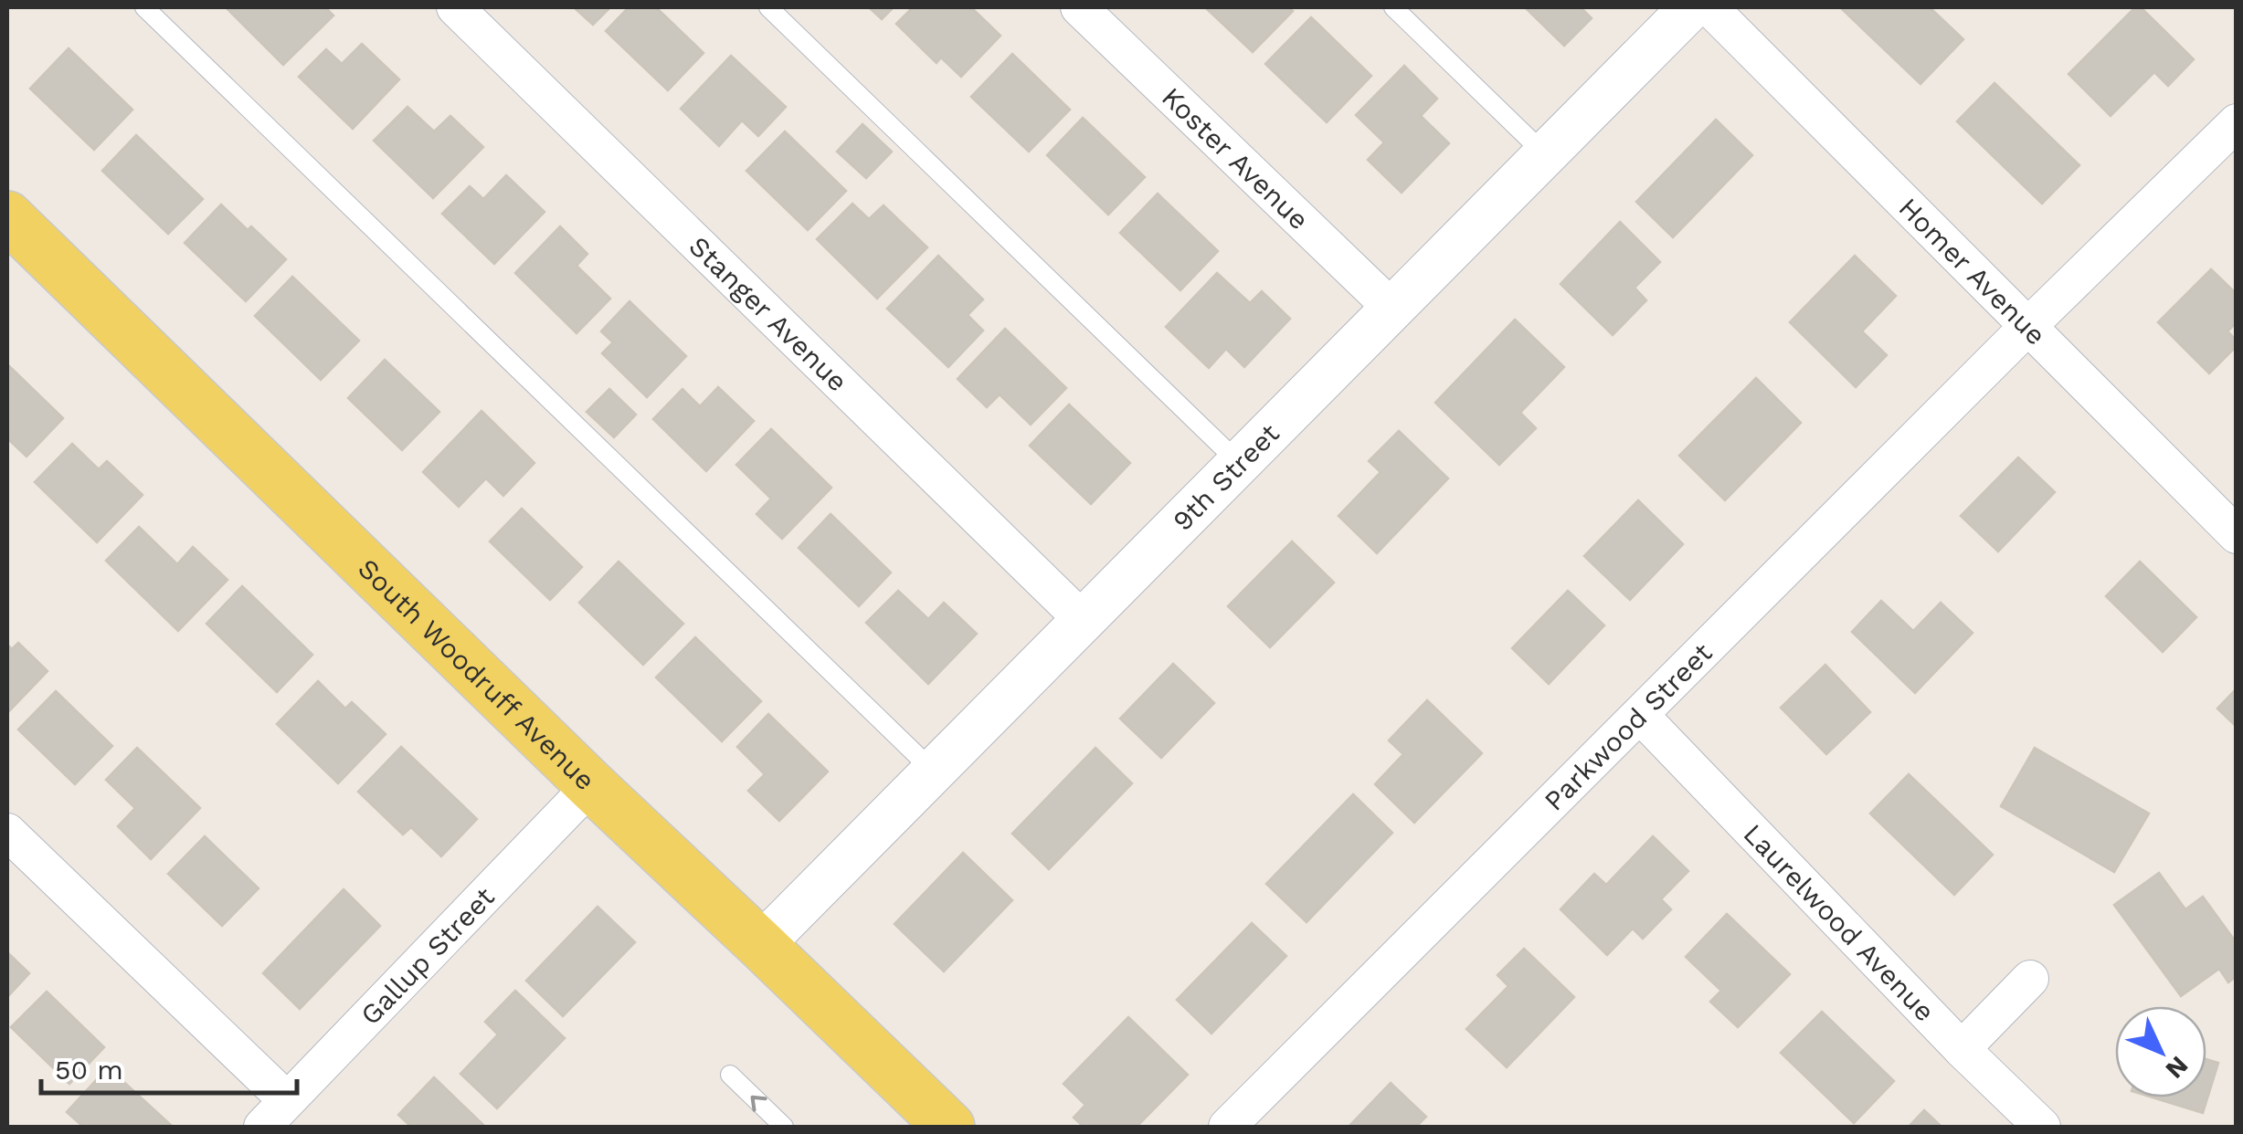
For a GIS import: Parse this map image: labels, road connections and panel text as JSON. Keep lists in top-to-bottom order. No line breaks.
{"streets":{"main road":["South Woodruff Avenue"],"street":["Koster Avenue","Homer Avenue","Stanger Avenue","9th Street","Parkwood Street","Laurelwood Avenue","Gallup Street"]},"crossings":[["Koster Avenue","9th Street"],["Homer Avenue","Parkwood Street"],["Stanger Avenue","9th Street"],["9th Street","South Woodruff Avenue"],["South Woodruff Avenue","Gallup Street"],["Parkwood Street","Laurelwood Avenue"]],"scale_bar":"50 m","north":"bottom right"}
